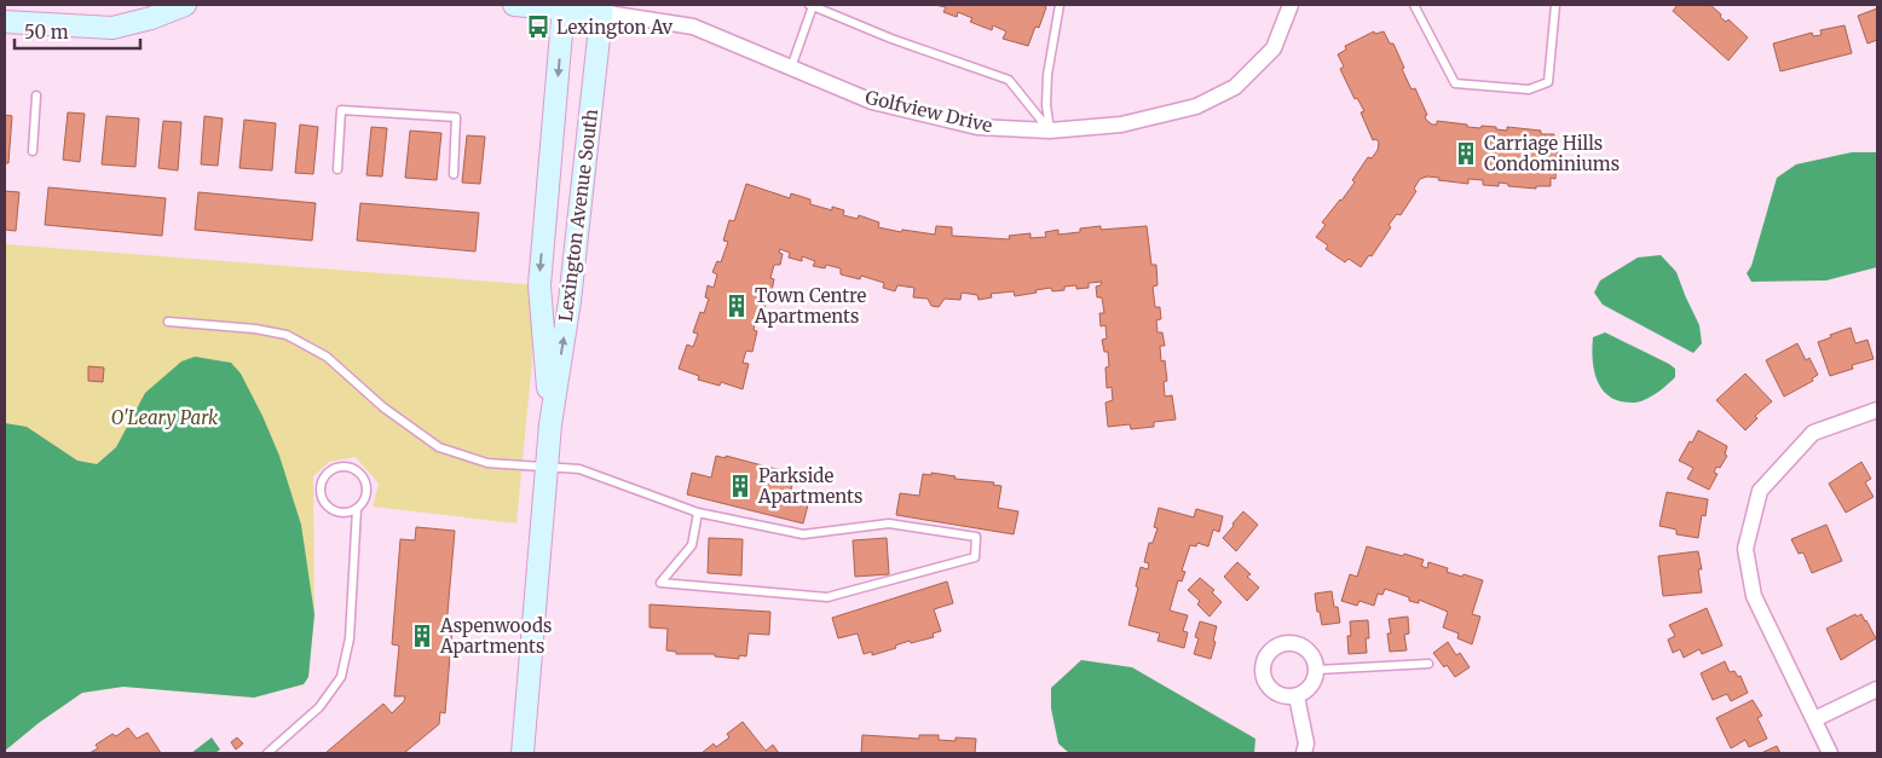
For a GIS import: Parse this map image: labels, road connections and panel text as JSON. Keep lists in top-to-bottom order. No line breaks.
{"streets":{"street":["Golfview Drive","Lexington Avenue South"]},"crossings":[["Golfview Drive","Lexington Avenue South"]],"parks":["O'Leary Park"],"places":{"bus stop":["Lexington Av"],"building":["Carriage Hills Condominiums","Town Centre Apartments","Parkside Apartments","Aspenwoods Apartments"]},"scale_bar":"50 m"}
